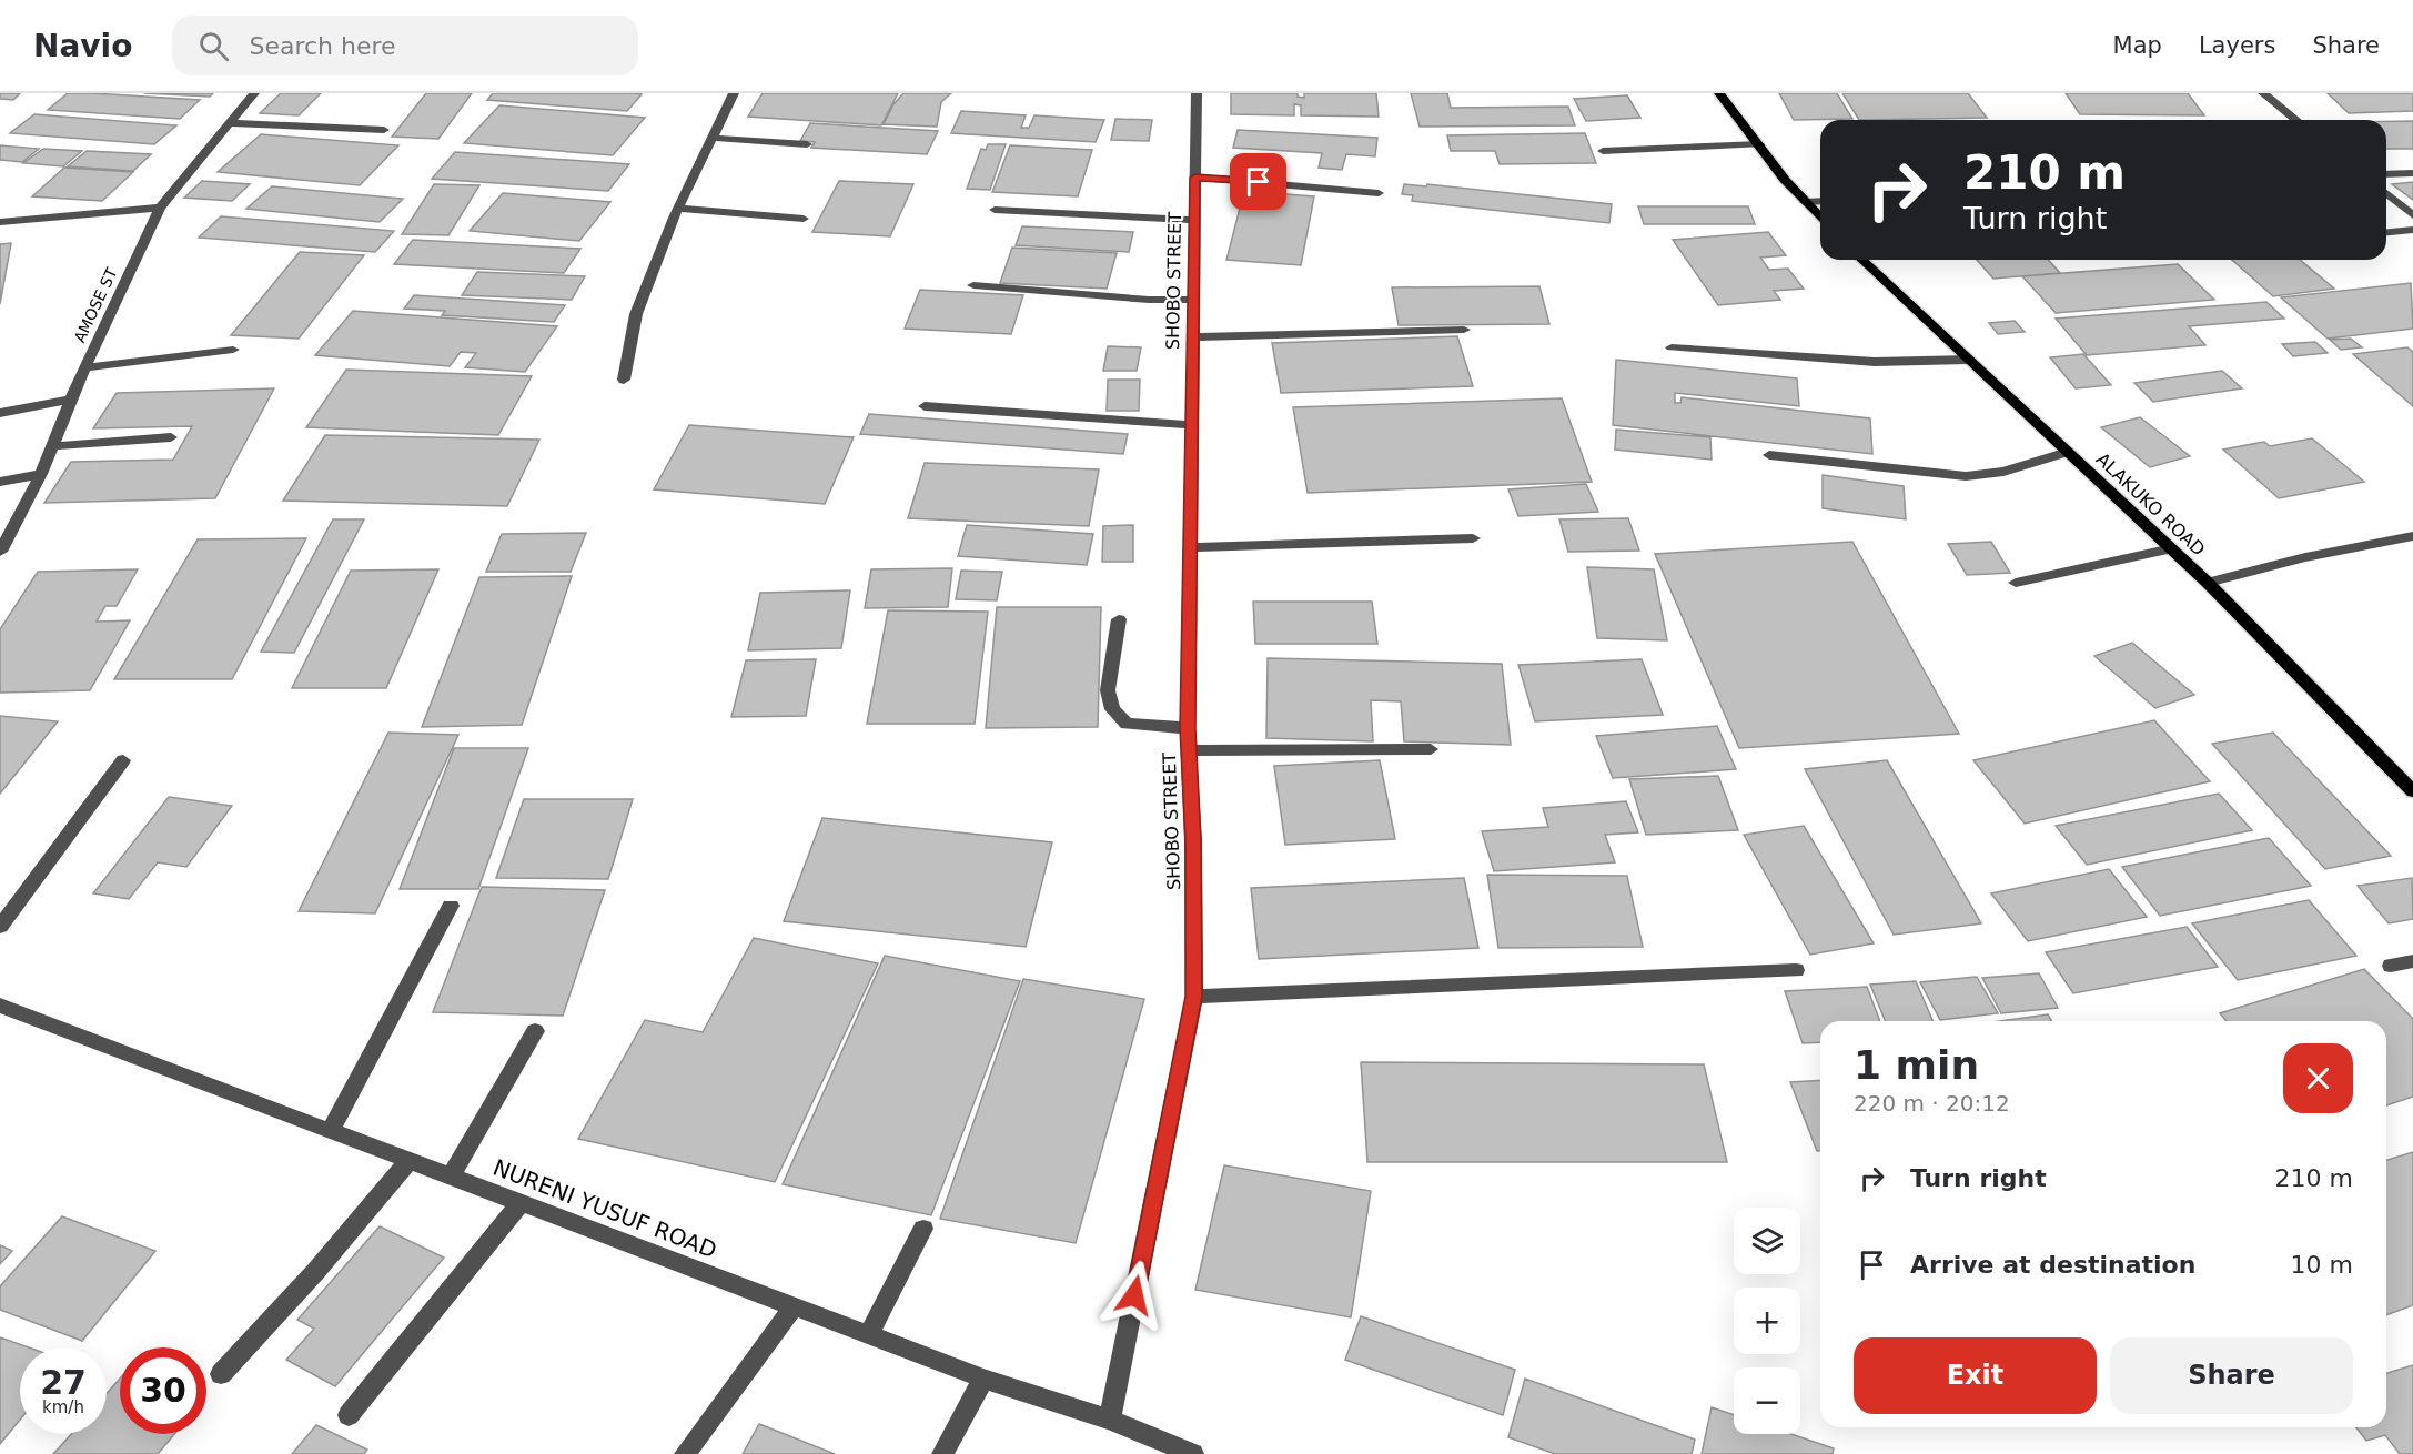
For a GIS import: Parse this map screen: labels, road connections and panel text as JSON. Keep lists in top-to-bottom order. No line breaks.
{"streets":{"main road":["ALAKUKO ROAD"],"street":["SHOBO STREET","AMOSE ST","NURENI YUSUF ROAD"]},"crossings":[["SHOBO STREET","NURENI YUSUF ROAD"]],"page":{"header":"Navio","search":"Search here","nav":["Map","Layers","Share"],"turn":["210 m","Turn right"],"heading":["1 min","220 m · 20:12"],"list":[{"name":"Turn right","value":"210 m"},{"name":"Arrive at destination","value":"10 m"}],"map_buttons":["+","−"],"buttons":["Exit","Share"],"speed":"27 km/h","limit":"30"}}
